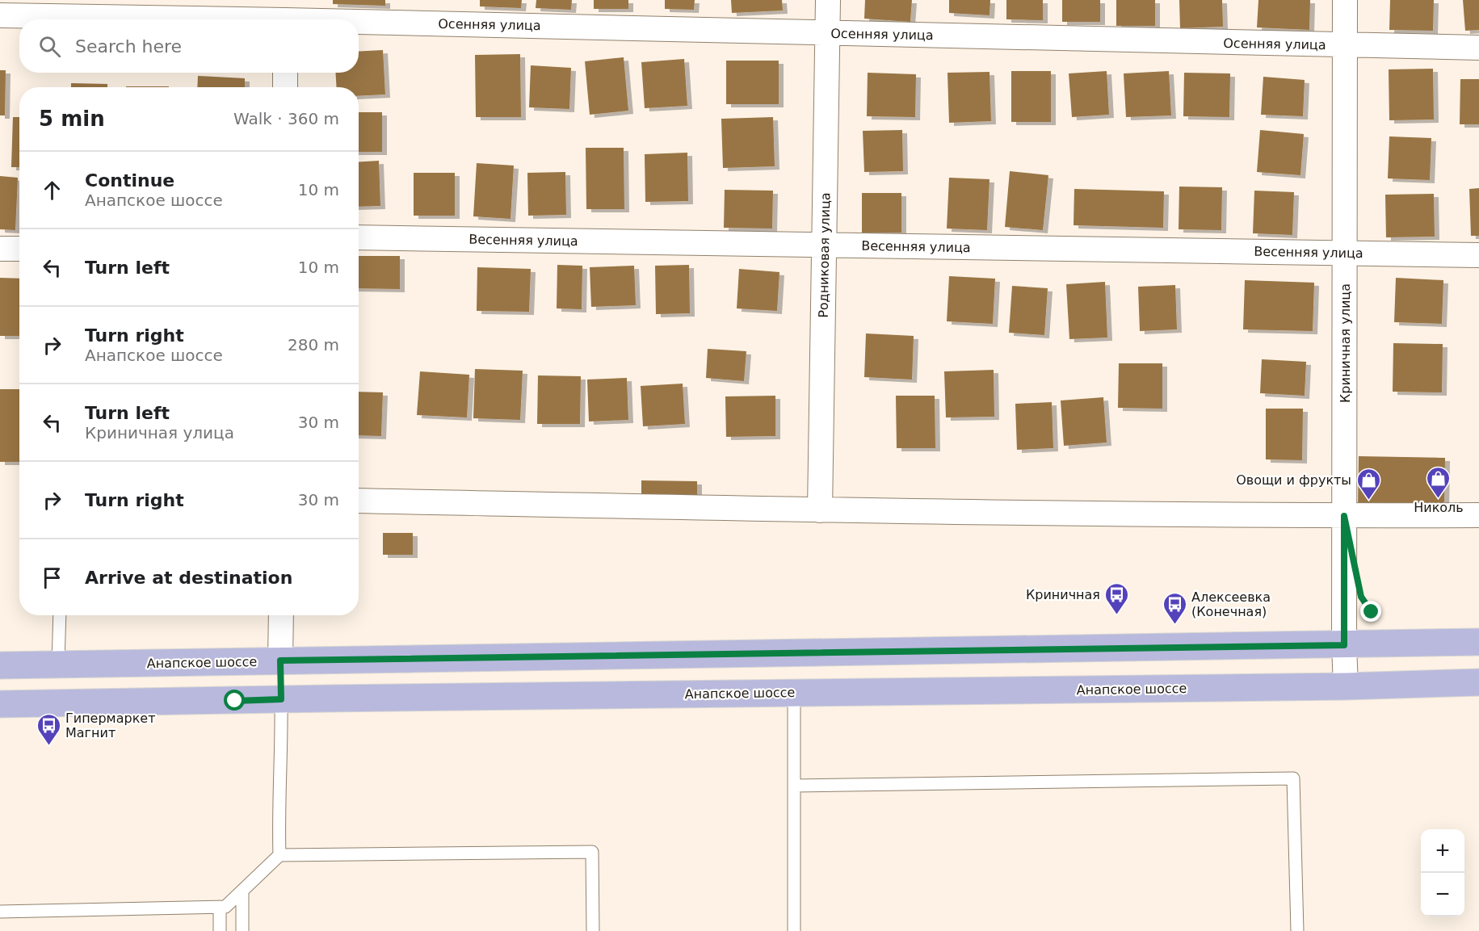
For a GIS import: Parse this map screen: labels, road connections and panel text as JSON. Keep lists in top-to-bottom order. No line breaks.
{"streets":{"main road":["Анапское шоссе"],"street":["Осенняя улица","Весенняя улица","Родниковая улица","Криничная улица"]},"crossings":[["Осенняя улица","Родниковая улица"],["Осенняя улица","Криничная улица"],["Весенняя улица","Родниковая улица"],["Весенняя улица","Криничная улица"],["Криничная улица","Анапское шоссе"]],"places":{"shop":["Николь","Овощи и фрукты"],"bus stop":["Криничная","Алексеевка (Конечная)","Гипермаркет Магнит"]},"page":{"search":"Search here","heading":["5 min","Walk · 360 m"],"list":[["Continue","Анапское шоссе","10 m"],["Turn left","10 m"],["Turn right","Анапское шоссе","280 m"],["Turn left","Криничная улица","30 m"],["Turn right","30 m"],"Arrive at destination"],"map_buttons":["+","−"]}}
